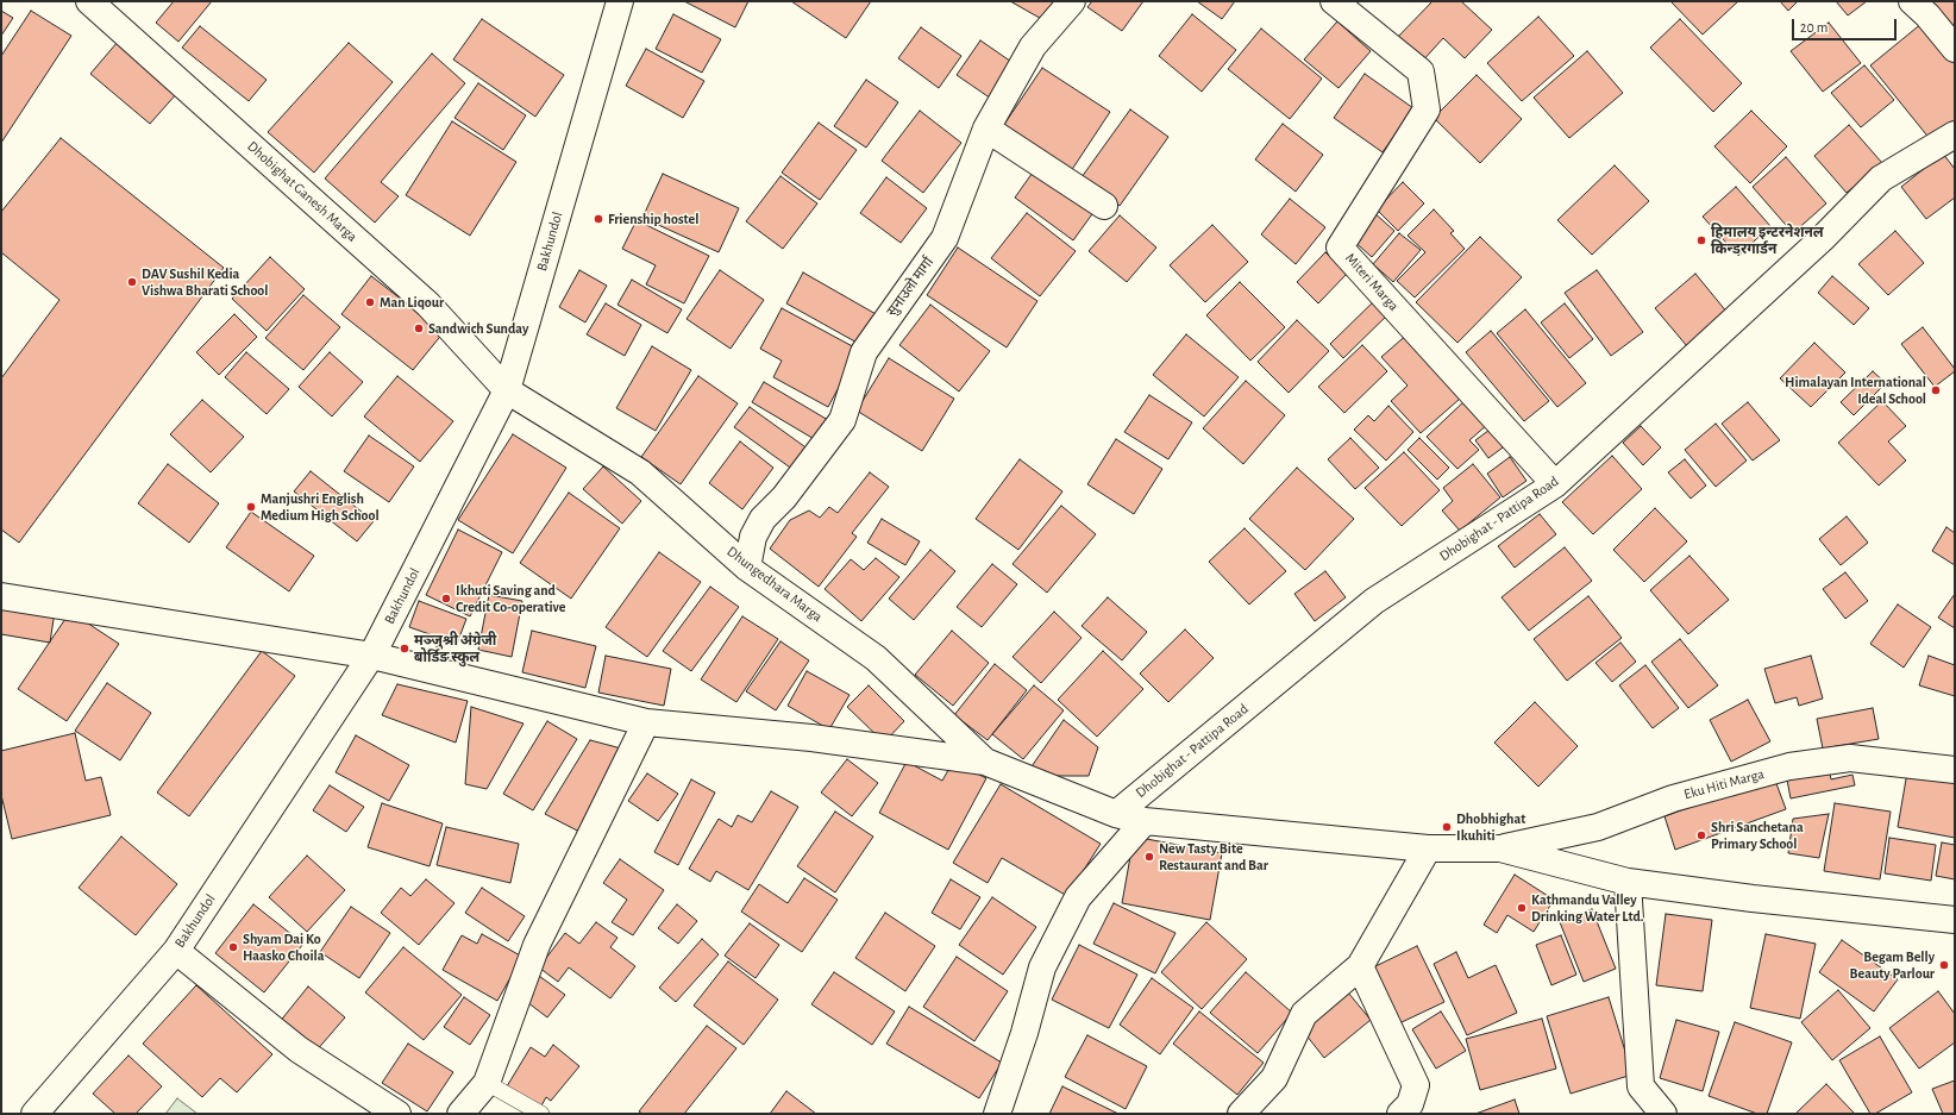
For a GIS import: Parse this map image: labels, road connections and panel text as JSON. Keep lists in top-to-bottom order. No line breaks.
{"streets":{"street":["Dhobighat Ganesh Marga","Bakhundol","Miteri Marga","सुनाउलो मार्गा","Dhobighat - Pattipa Road","Dhungedhara Marga","Eku Hiti Marga"]},"crossings":[["Dhobighat Ganesh Marga","Bakhundol"],["Dhobighat Ganesh Marga","Dhungedhara Marga"],["Bakhundol","Dhungedhara Marga"],["Miteri Marga","Dhobighat - Pattipa Road"],["सुनाउलो मार्गा","Dhungedhara Marga"]],"places":["Frienship hostel","हिमालय इन्टरनेशनल किन्डरगार्डन","DAV Sushil Kedia Vishwa Bharati School","Man Liqour","Sandwich Sunday","Himalayan International Ideal School","Manjushri English Medium High School","Ikhuti Saving and Credit Co-operative","मञ्जुश्री अंग्रेजी बोर्डिङ स्कुल","Dhobhighat Ikuhiti","Shri Sanchetana Primary School","New Tasty Bite Restaurant and Bar","Kathmandu Valley Drinking Water Ltd.","Shyam Dai Ko Haasko Choila","Begam Belly Beauty Parlour"],"scale_bar":"20 m"}
